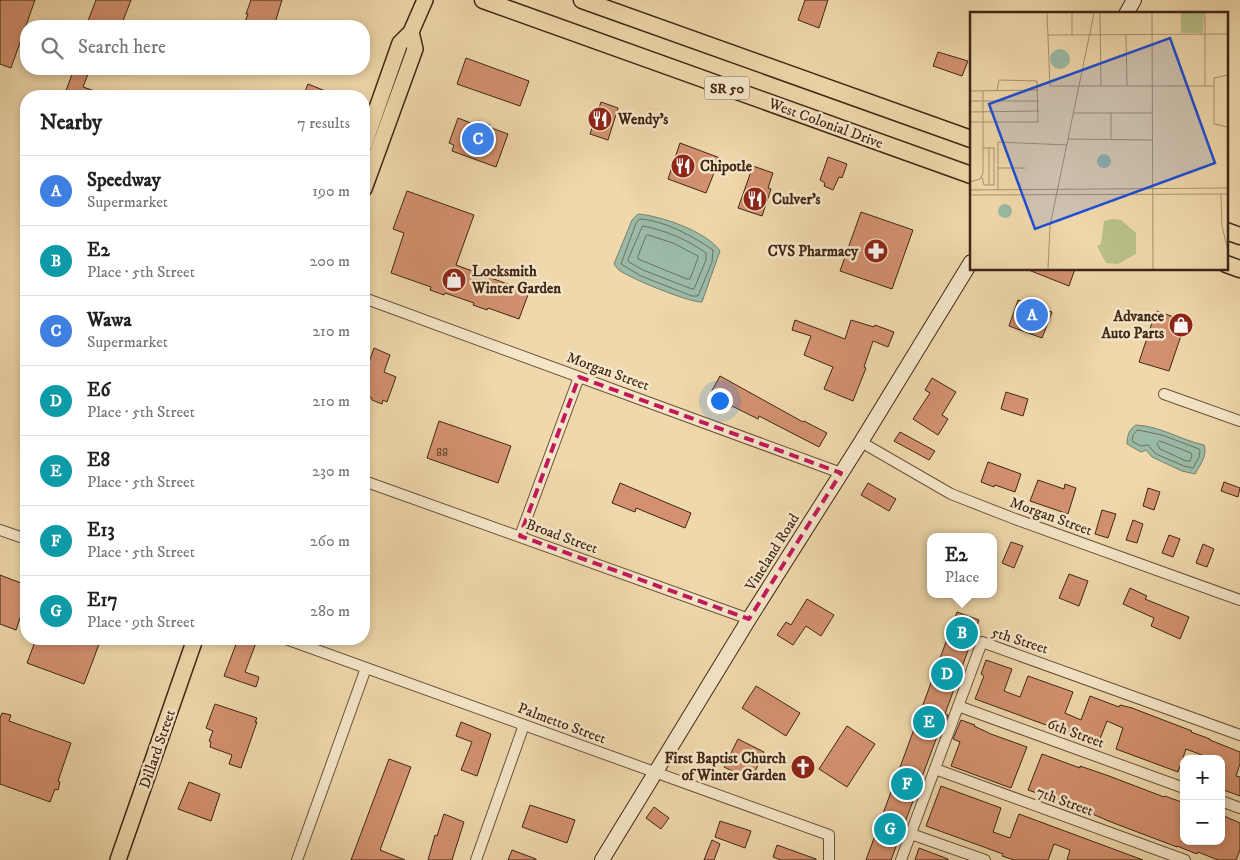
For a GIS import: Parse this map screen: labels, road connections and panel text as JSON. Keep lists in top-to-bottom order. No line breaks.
{"streets":{"highway":["SR 50","West Colonial Drive"],"main road":["Vineland Road","Dillard Street"],"street":["Morgan Street","Broad Street","5th Street","Palmetto Street","6th Street","7th Street"]},"crossings":[["Morgan Street","Vineland Road"],["Broad Street","Vineland Road"],["Vineland Road","Palmetto Street"],["5th Street","6th Street"],["5th Street","7th Street"]],"places":{"restaurant":["Wendy's","Chipotle","Culver's"],"pharmacy":["CVS Pharmacy"],"shop":["Locksmith Winter Garden","Advance Auto Parts"],"church":["First Baptist Church of Winter Garden"]},"house_numbers":["88"],"page":{"search":"Search here","heading":["Nearby","7 results"],"pins":["C","A","B","D","E","F","G"],"list":[{"mark":"A","name":"Speedway","note":"Supermarket","value":"190 m"},{"mark":"B","name":"E2","note":"Place · 5th Street","value":"200 m"},{"mark":"C","name":"Wawa","note":"Supermarket","value":"210 m"},{"mark":"D","name":"E6","note":"Place · 5th Street","value":"210 m"},{"mark":"E","name":"E8","note":"Place · 5th Street","value":"230 m"},{"mark":"F","name":"E13","note":"Place · 5th Street","value":"260 m"},{"mark":"G","name":"E17","note":"Place · 9th Street","value":"280 m"}],"popup":["E2","Place"],"map_buttons":["+","−"]}}
